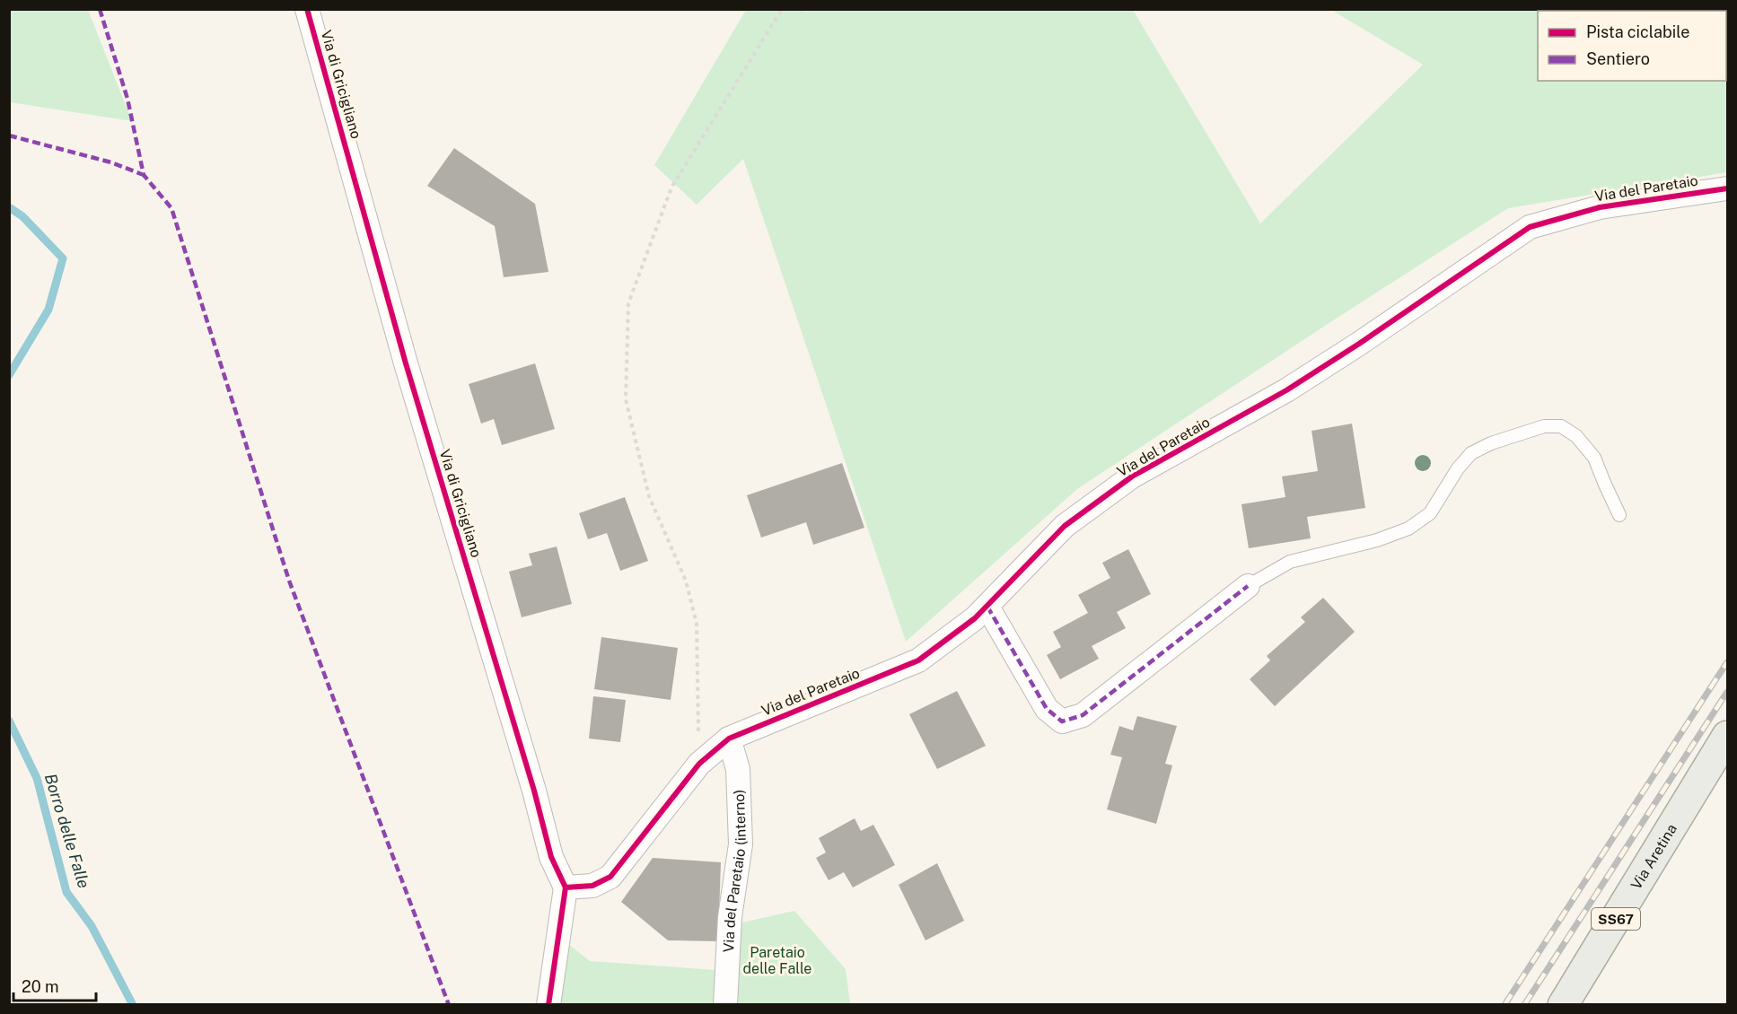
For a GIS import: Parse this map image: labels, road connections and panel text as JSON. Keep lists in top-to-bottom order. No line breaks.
{"streets":{"main road":["Via Aretina","SS67"],"street":["Via di Gricigliano","Via del Paretaio","Via del Paretaio (interno)"]},"crossings":[["Via di Gricigliano","Via del Paretaio"],["Via del Paretaio","Via del Paretaio (interno)"]],"water":["Borro delle Falle"],"parks":["Paretaio delle Falle"],"legend":["Pista ciclabile","Sentiero"],"scale_bar":"20 m"}
